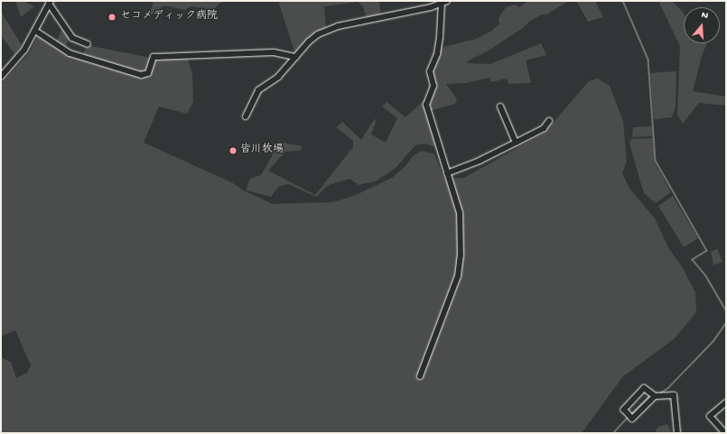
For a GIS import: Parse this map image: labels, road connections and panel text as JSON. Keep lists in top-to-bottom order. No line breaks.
{"places":["セコメディック病院","皆川牧場"],"north":"top"}
